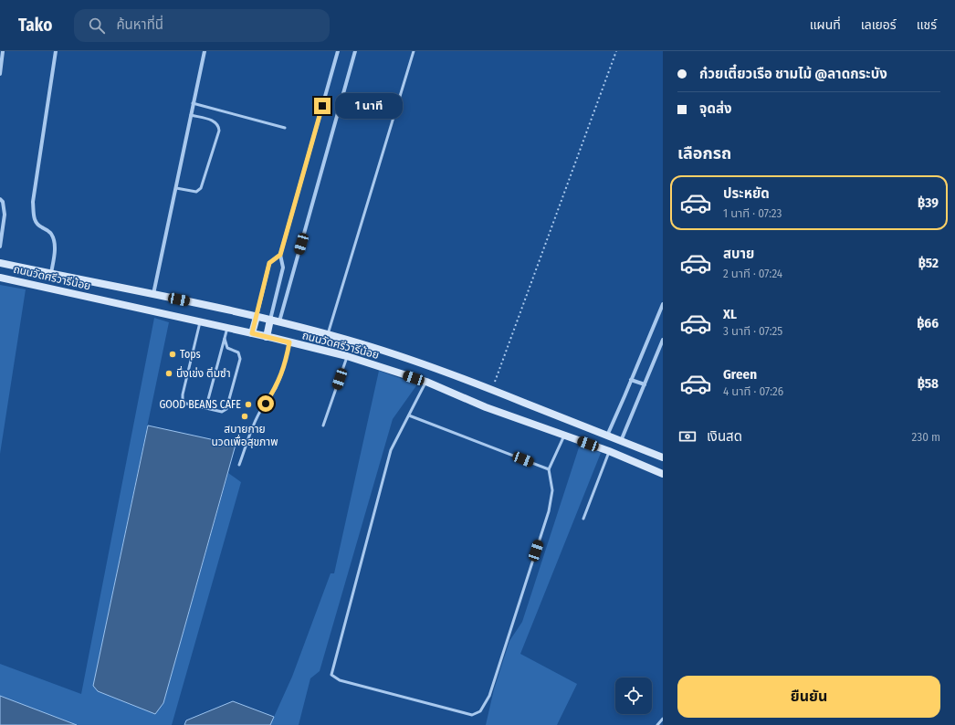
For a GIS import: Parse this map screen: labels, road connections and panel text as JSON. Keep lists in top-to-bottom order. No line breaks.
{"streets":{"main road":["ถนนวัดศรีวารีน้อย"]},"places":["Tops","นึ่งเข่ง ติ่มซำ","GOOD BEANS CAFE","สบายกาย นวดเพื่อสุขภาพ"],"page":{"header":"Tako","search":"ค้นหาที่นี่","nav":["แผนที่","เลเยอร์","แชร์"],"banner":["ก๋วยเตี๋ยวเรือ ชามไม้ @ลาดกระบัง","จุดส่ง"],"bubble":"1 นาที","heading":"เลือกรถ","list":[{"name":"ประหยัด","note":"1 นาที · 07:23","value":"฿39"},{"name":"สบาย","note":"2 นาที · 07:24","value":"฿52"},{"name":"XL","note":"3 นาที · 07:25","value":"฿66"},{"name":"Green","note":"4 นาที · 07:26","value":"฿58"}],"pay":["เงินสด","230 m"],"buttons":"ยืนยัน"}}
